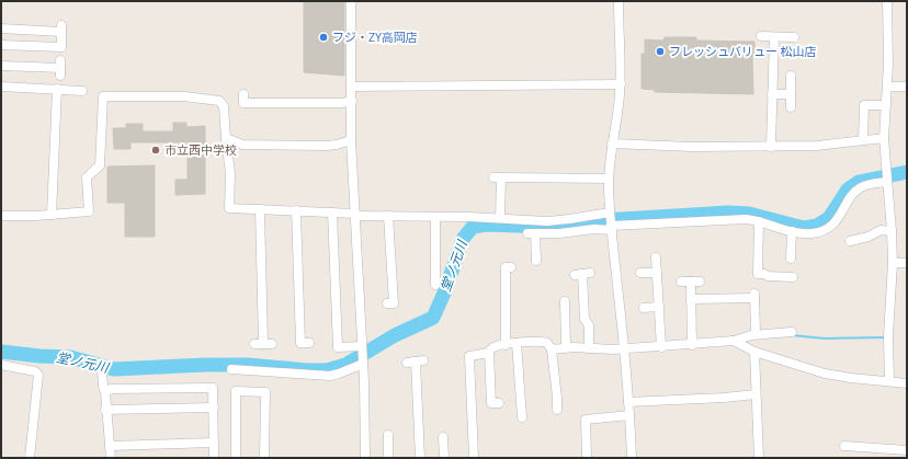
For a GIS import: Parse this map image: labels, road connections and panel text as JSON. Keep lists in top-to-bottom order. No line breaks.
{"water":["堂ノ元川"],"places":["フジ・ZY高岡店","フレッシュバリュー 松山店","市立西中学校"]}
